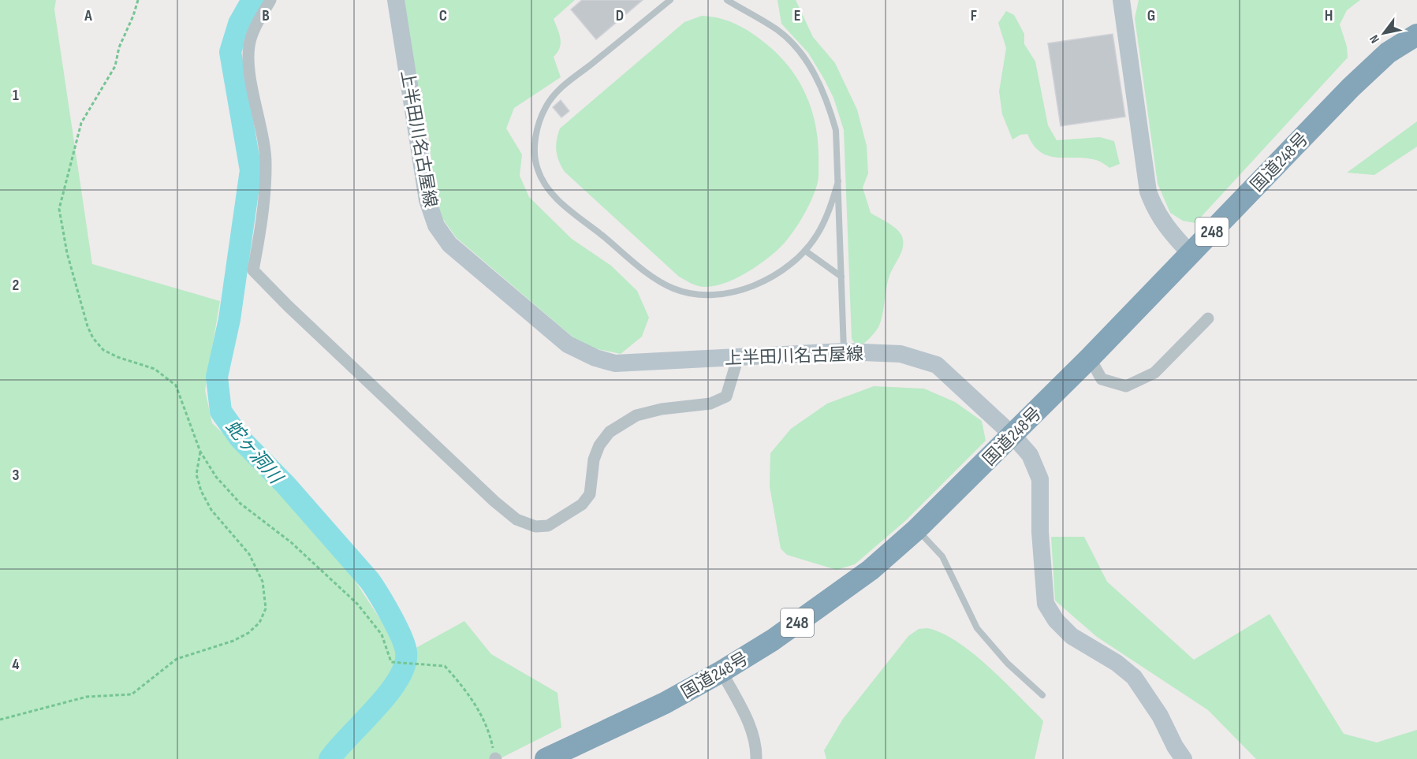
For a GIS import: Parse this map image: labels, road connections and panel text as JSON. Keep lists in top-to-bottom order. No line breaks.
{"streets":{"highway":["国道248号","248"],"main road":["上半田川名古屋線"]},"crossings":[["上半田川名古屋線","国道248号"]],"water":["蛇ヶ洞川"],"north":"bottom left","grid":{"columns":["A","B","C","D","E","F","G","H"],"rows":["1","2","3","4"]}}
